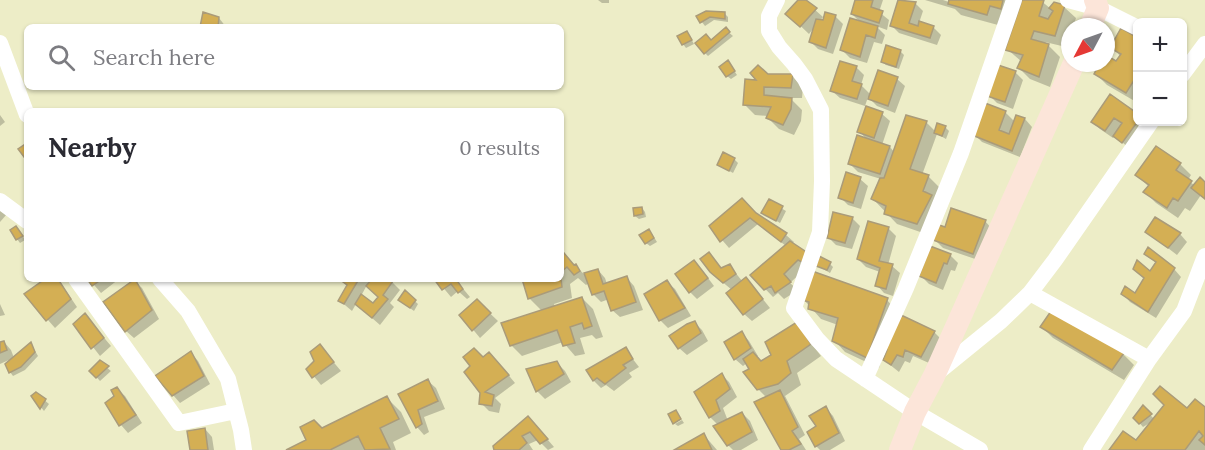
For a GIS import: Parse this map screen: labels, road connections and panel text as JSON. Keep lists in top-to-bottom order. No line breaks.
{"north":"bottom left","page":{"map_buttons":["+","−"],"search":"Search here","heading":["Nearby","0 results"]}}
